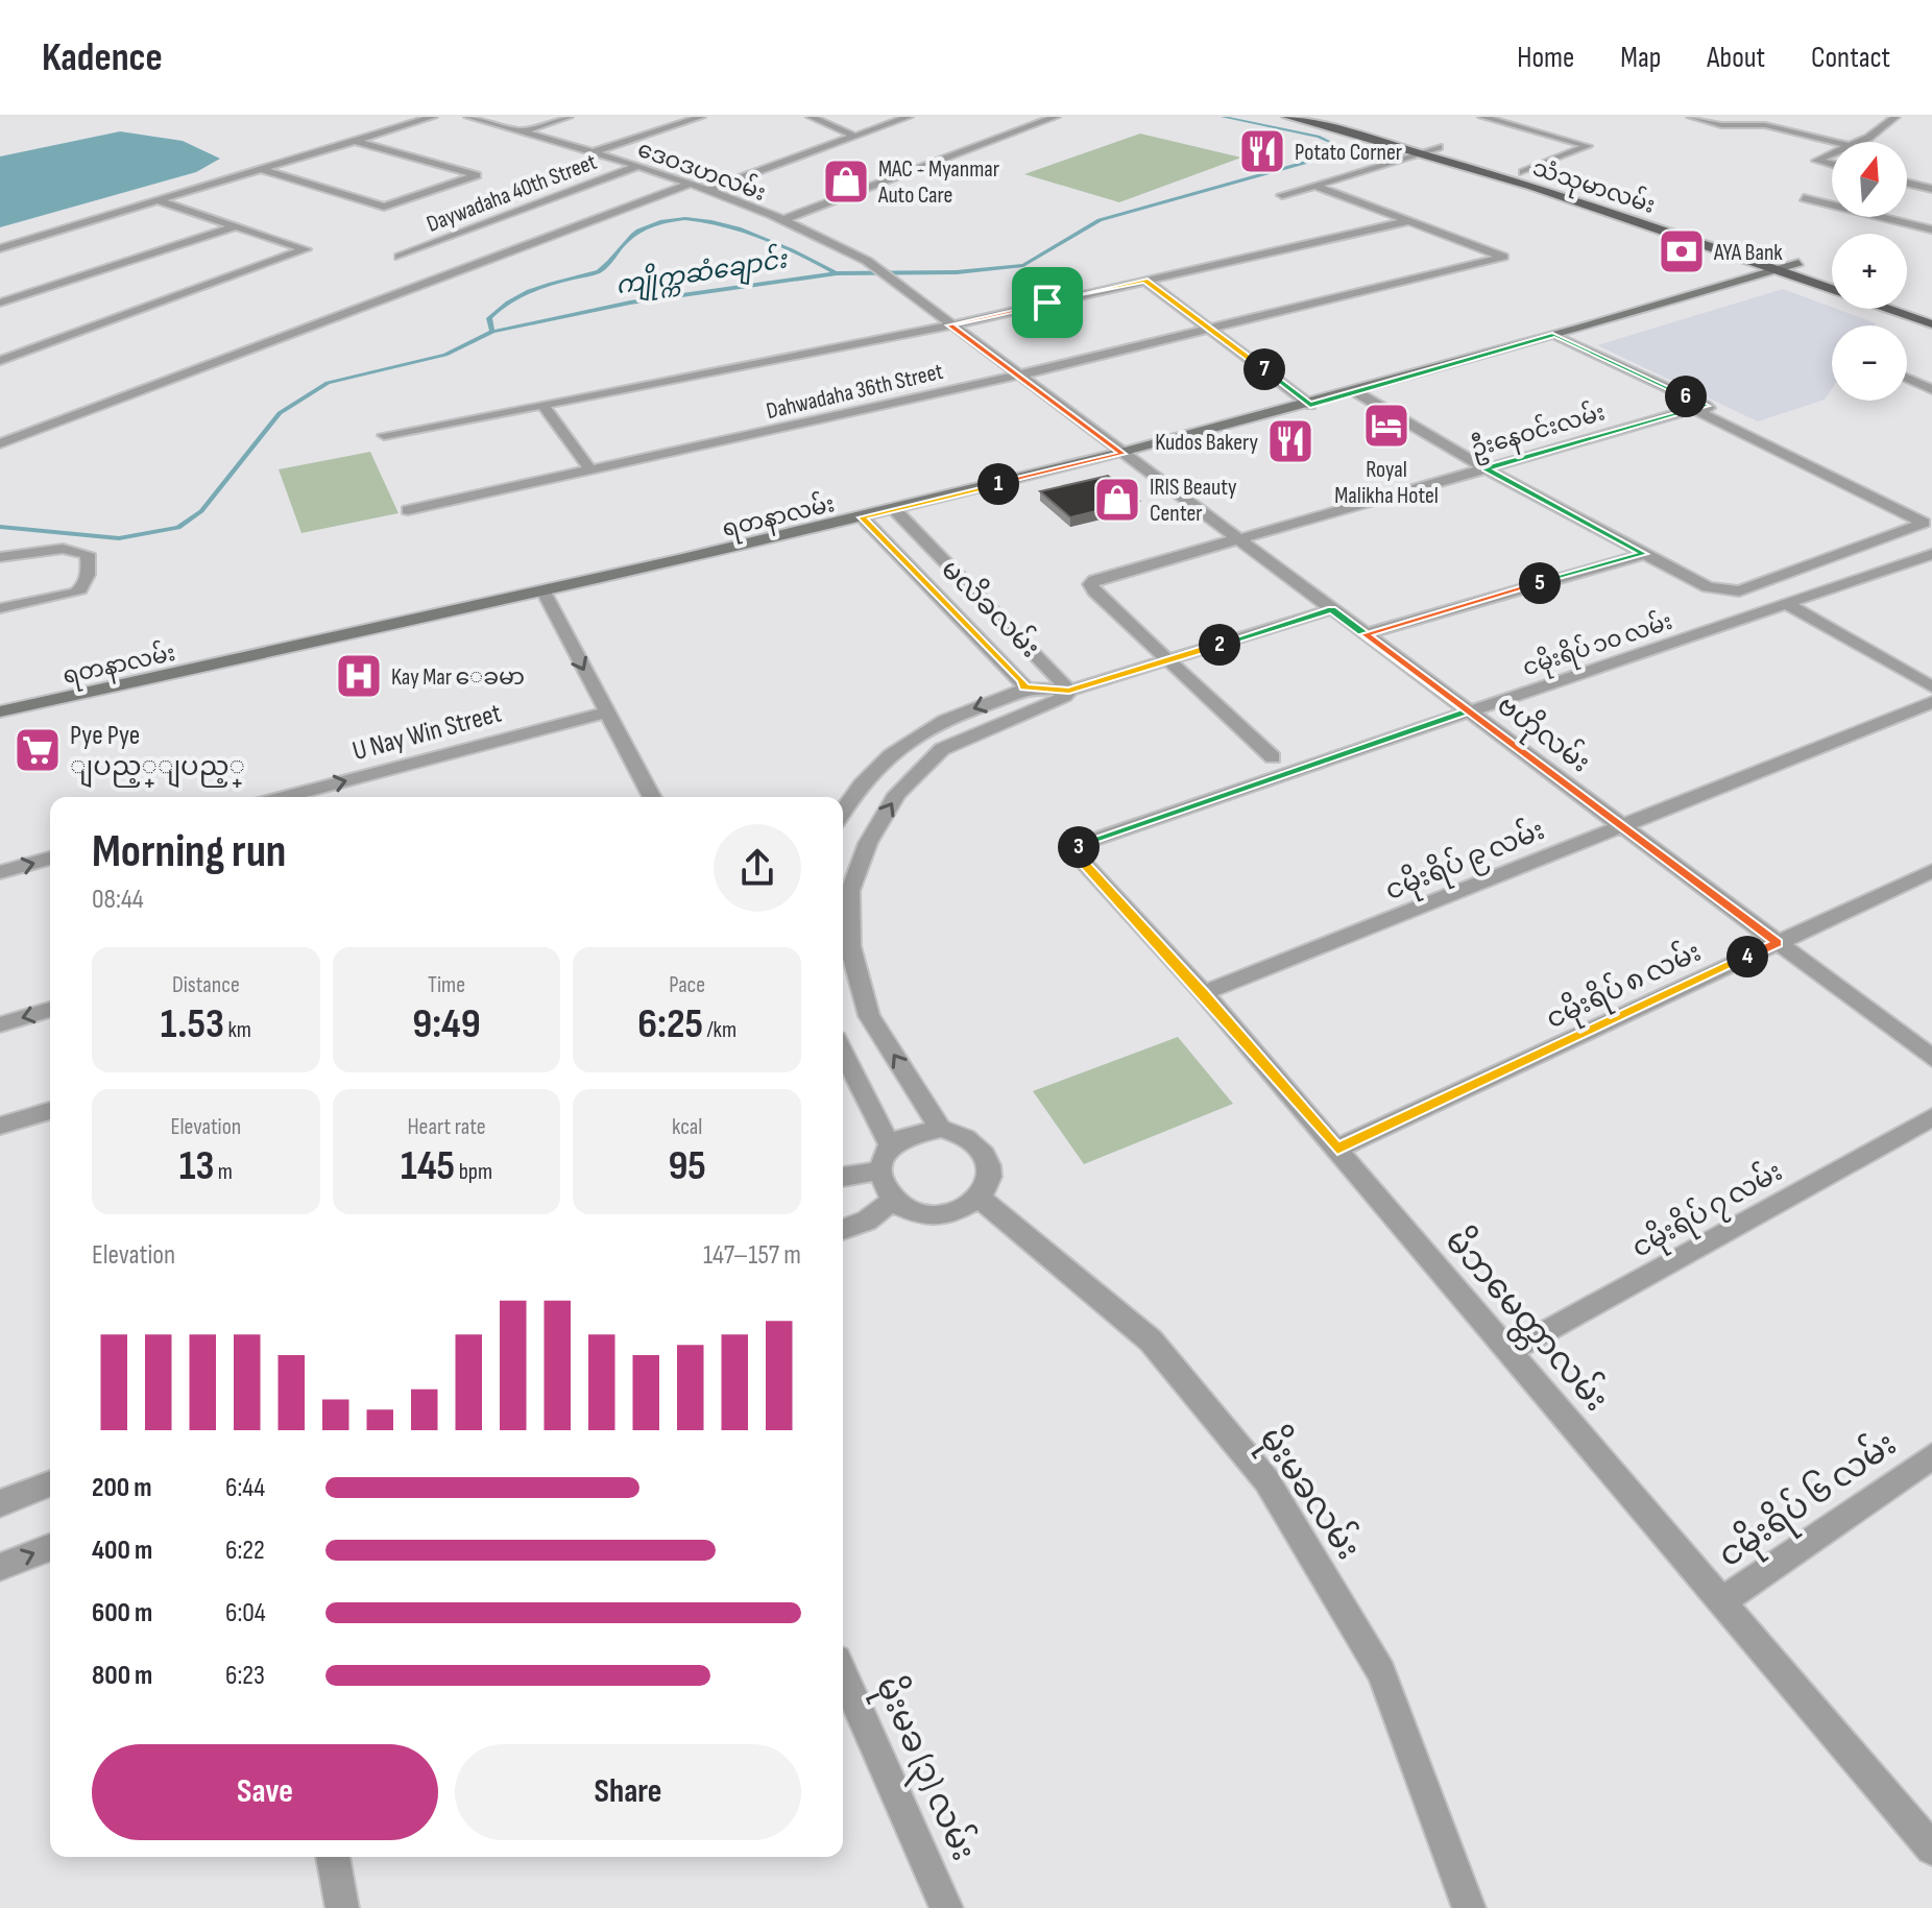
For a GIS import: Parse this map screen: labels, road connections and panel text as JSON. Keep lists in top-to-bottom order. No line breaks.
{"streets":{"main road":["သံသုမာလမ်း","ရတနာလမ်း"],"street":["ဒေဝဒဟလမ်း","Daywadaha 40th Street","Dahwadaha 36th Street","ဦးနေဝင်းလမ်း","မလိခလမ်း","ငမိုးရိပ် ၁၀ လမ်း","U Nay Win Street","ဗဟိုလမ်း","ငမိုးရိပ် ၉ လမ်း","ငမိုးရိပ် ၈ လမ်း","ငမိုးရိပ် ၇ လမ်း","မိဘမေတ္တာလမ်း","မိုးမခလမ်း","ငမိုးရိပ် ၆ လမ်း","မိုးမခ (၃) လမ်း"]},"crossings":[["ဒေဝဒဟလမ်း","Daywadaha 40th Street"],["ဒေဝဒဟလမ်း","Dahwadaha 36th Street"],["ဒေဝဒဟလမ်း","ဗဟိုလမ်း"],["သံသုမာလမ်း","ရတနာလမ်း"],["Dahwadaha 36th Street","ဗဟိုလမ်း"],["ဦးနေဝင်းလမ်း","ဗဟိုလမ်း"],["ရတနာလမ်း","မလိခလမ်း"],["ရတနာလမ်း","ဗဟိုလမ်း"],["ငမိုးရိပ် ၁၀ လမ်း","ဗဟိုလမ်း"],["ငမိုးရိပ် ၁၀ လမ်း","မိဘမေတ္တာလမ်း"],["ဗဟိုလမ်း","ငမိုးရိပ် ၉ လမ်း"],["ဗဟိုလမ်း","ငမိုးရိပ် ၈ လမ်း"],["ငမိုးရိပ် ၉ လမ်း","မိဘမေတ္တာလမ်း"],["ငမိုးရိပ် ၈ လမ်း","မိဘမေတ္တာလမ်း"],["ငမိုးရိပ် ၇ လမ်း","မိဘမေတ္တာလမ်း"],["မိဘမေတ္တာလမ်း","ငမိုးရိပ် ၆ လမ်း"]],"one_way":["U Nay Win Street"],"water":["ကျိုက္ကဆံချောင်း"],"places":{"restaurant":["Potato Corner","Kudos Bakery"],"shop":["MAC - Myanmar Auto Care","IRIS Beauty Center"],"bank":["AYA Bank"],"hotel":["Royal Malikha Hotel"],"hospital":["Kay Mar ေခမာ"],"supermarket":["Pye Pye ျပည့္ျပည့္"]},"north":"top","page":{"header":"Kadence","nav":["Home","Map","About","Contact"],"map_buttons":["+","−"],"pins":["7","6","1","5","2","3","4"],"heading":["Morning run","08:44"],"stats":[["Distance","1.53 km"],["Time","9:49"],["Pace","6:25 /km"],["Elevation","13 m"],["Heart rate","145 bpm"],["kcal","95"]],"chart":["Elevation","147–157 m"],"list":[{"name":"200 m","note":"6:44"},{"name":"400 m","note":"6:22"},{"name":"600 m","note":"6:04"},{"name":"800 m","note":"6:23"}],"buttons":["Save","Share"]}}
